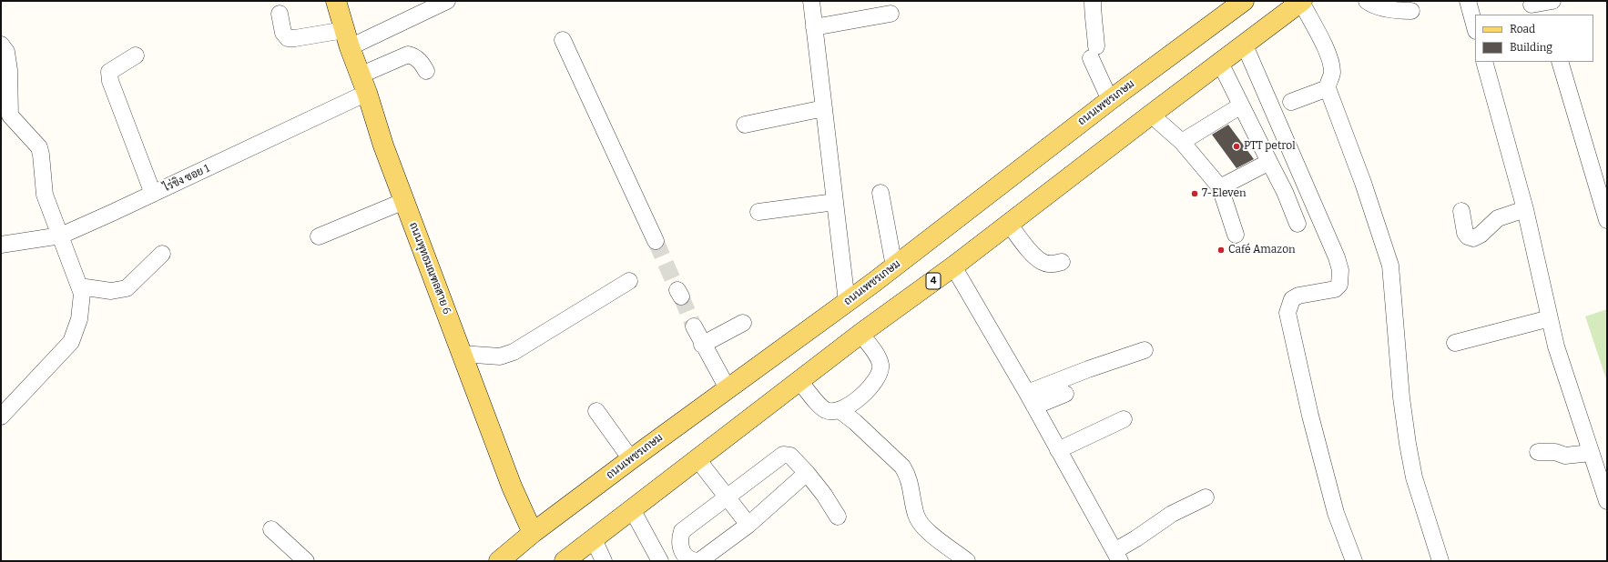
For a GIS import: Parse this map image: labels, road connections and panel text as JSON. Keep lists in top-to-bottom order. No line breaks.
{"streets":{"main road":["ถนนเพชรเกษม","ถนนพุทธมณฑลสาย 6","4"],"street":["ไร่ขิง ซอย 1"]},"crossings":[["ถนนเพชรเกษม","ถนนพุทธมณฑลสาย 6"],["ไร่ขิง ซอย 1","ถนนพุทธมณฑลสาย 6"]],"places":["PTT petrol","7-Eleven","Café Amazon"],"legend":["Road","Building"]}
